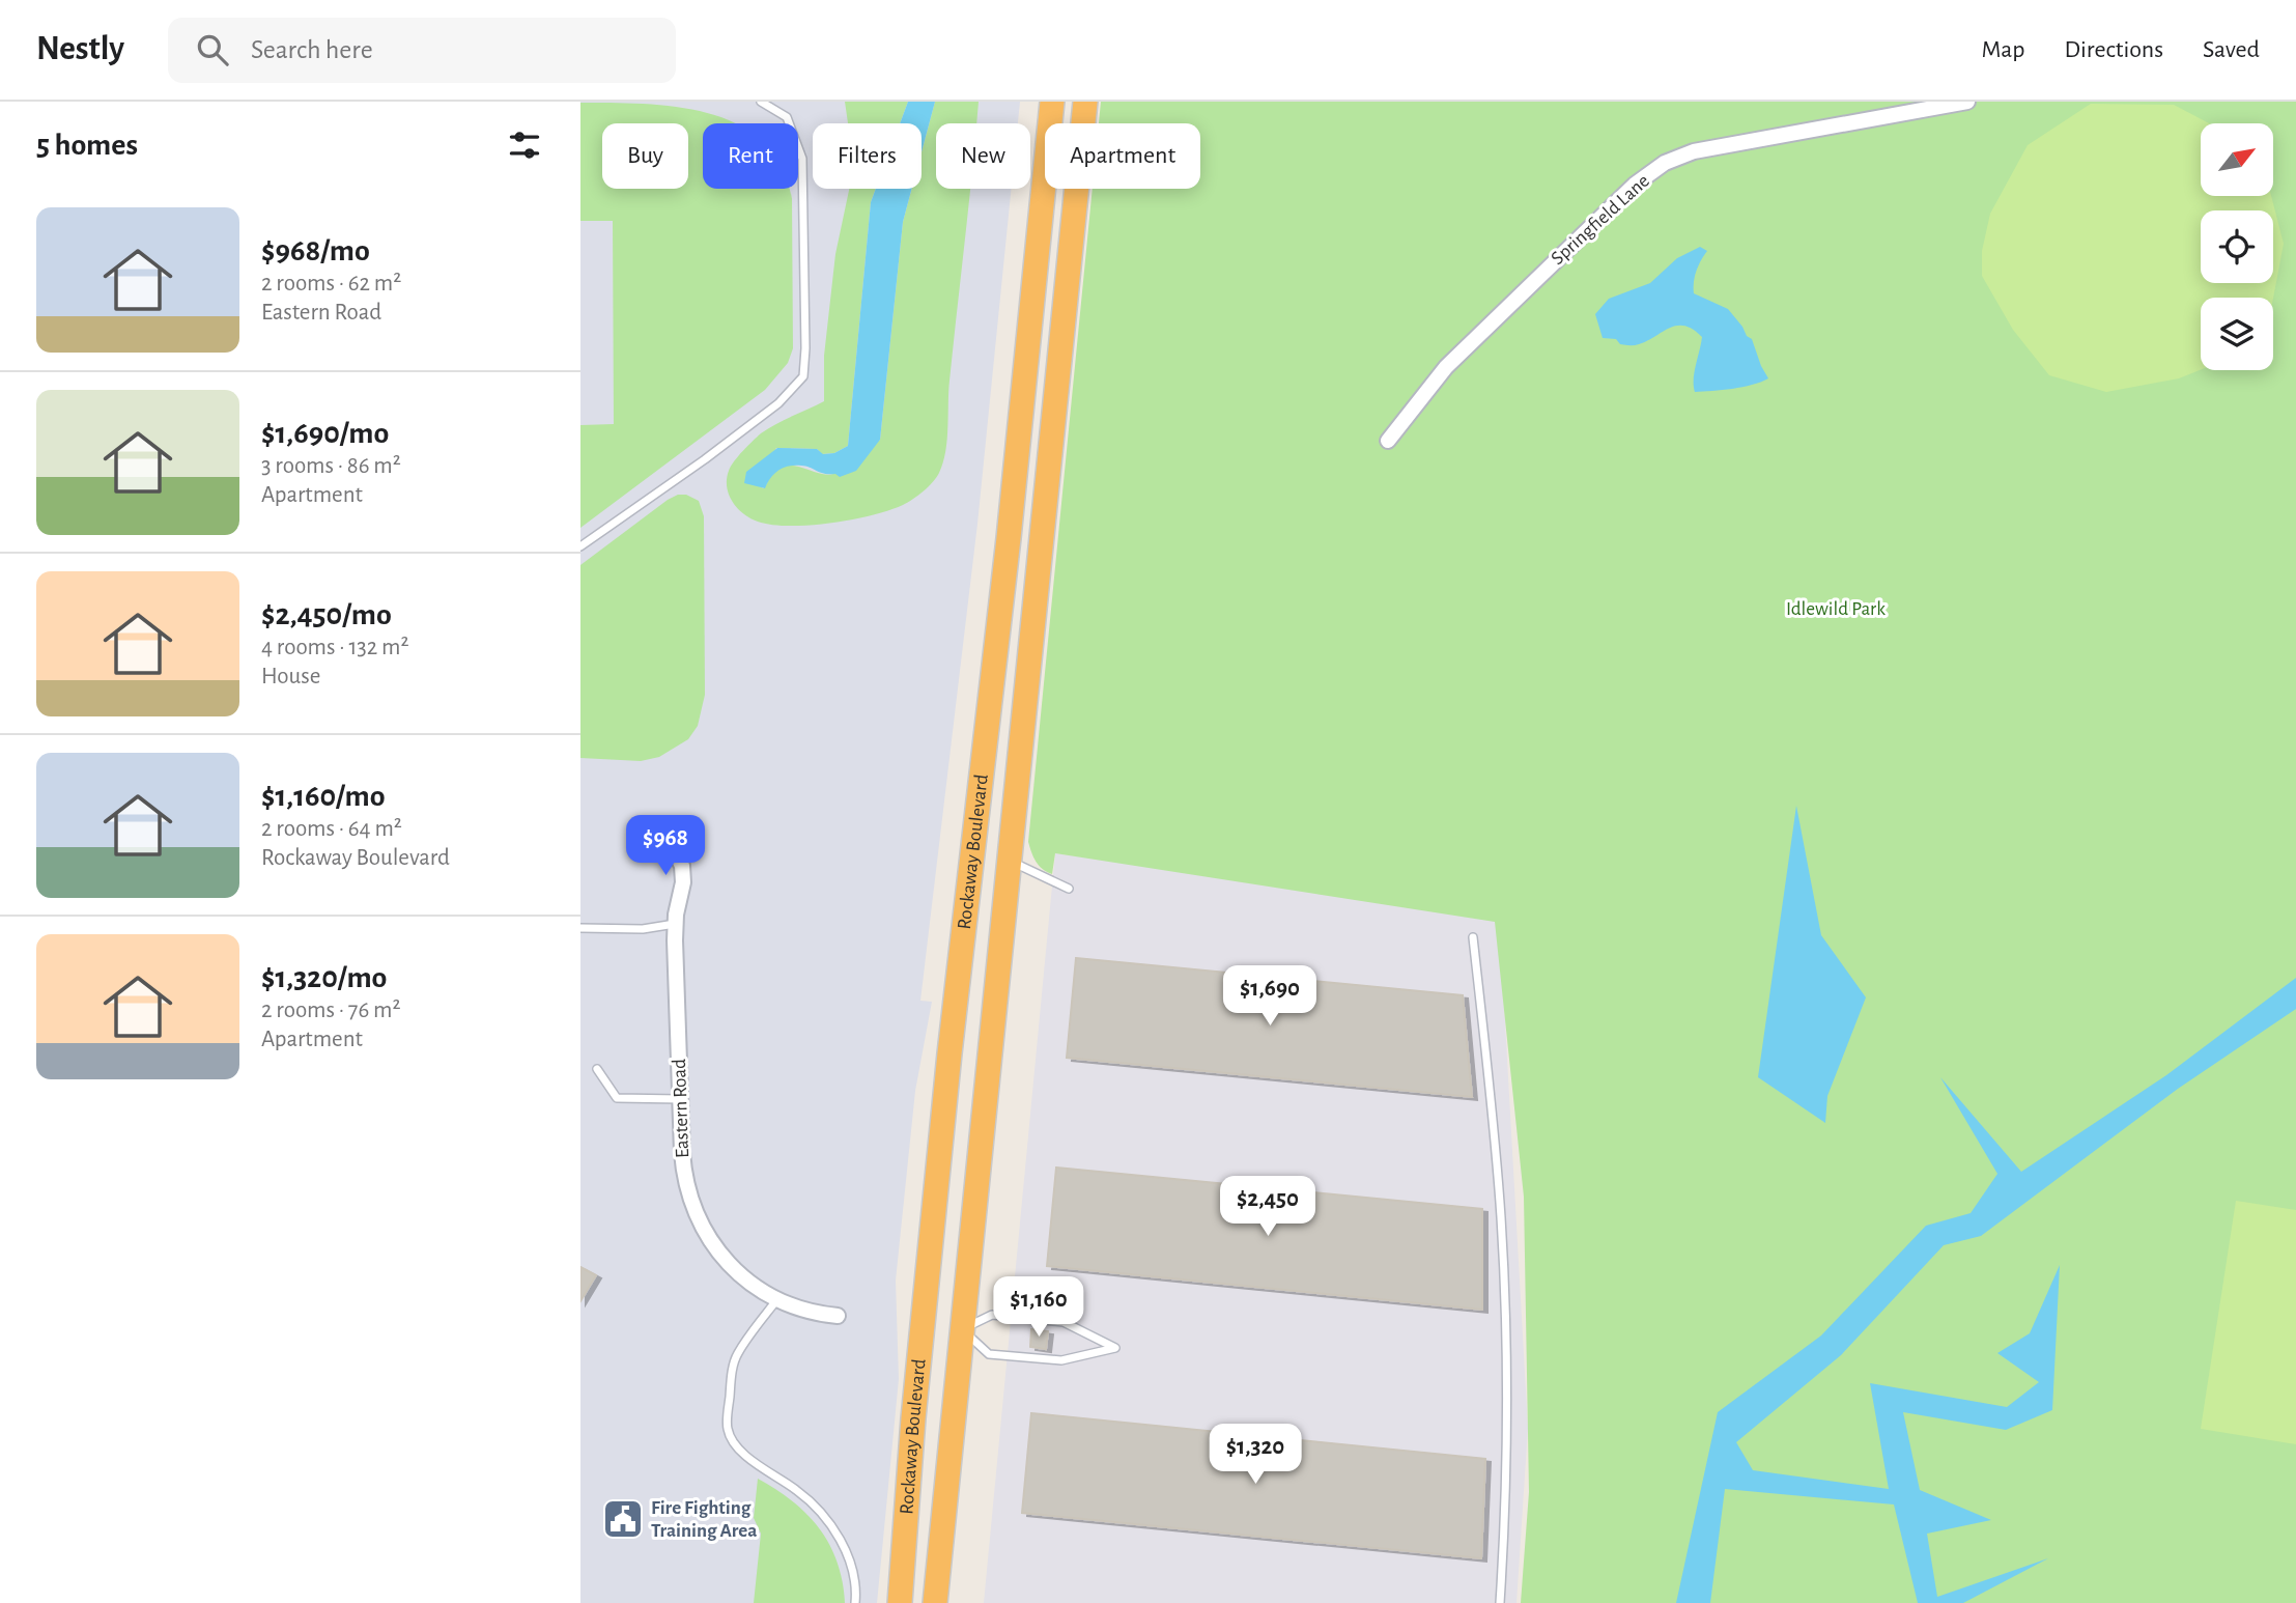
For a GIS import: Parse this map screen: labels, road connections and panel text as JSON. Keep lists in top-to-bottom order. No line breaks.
{"streets":{"highway":["Rockaway Boulevard"],"street":["Springfield Lane","Eastern Road"]},"parks":["Idlewild Park"],"places":{"public building":["Fire Fighting Training Area"]},"north":"top right","page":{"header":"Nestly","search":"Search here","nav":["Map","Directions","Saved"],"heading":"5 homes","chip":["Buy","Rent","Filters","New","Apartment"],"list":[{"name":"$968/mo","note":"2 rooms · 62 m² · Eastern Road"},{"name":"$1,690/mo","note":"3 rooms · 86 m² · Apartment"},{"name":"$2,450/mo","note":"4 rooms · 132 m² · House"},{"name":"$1,160/mo","note":"2 rooms · 64 m² · Rockaway Boulevard"},{"name":"$1,320/mo","note":"2 rooms · 76 m² · Apartment"}],"price":["$968","$1,690","$2,450","$1,160","$1,320"]}}
